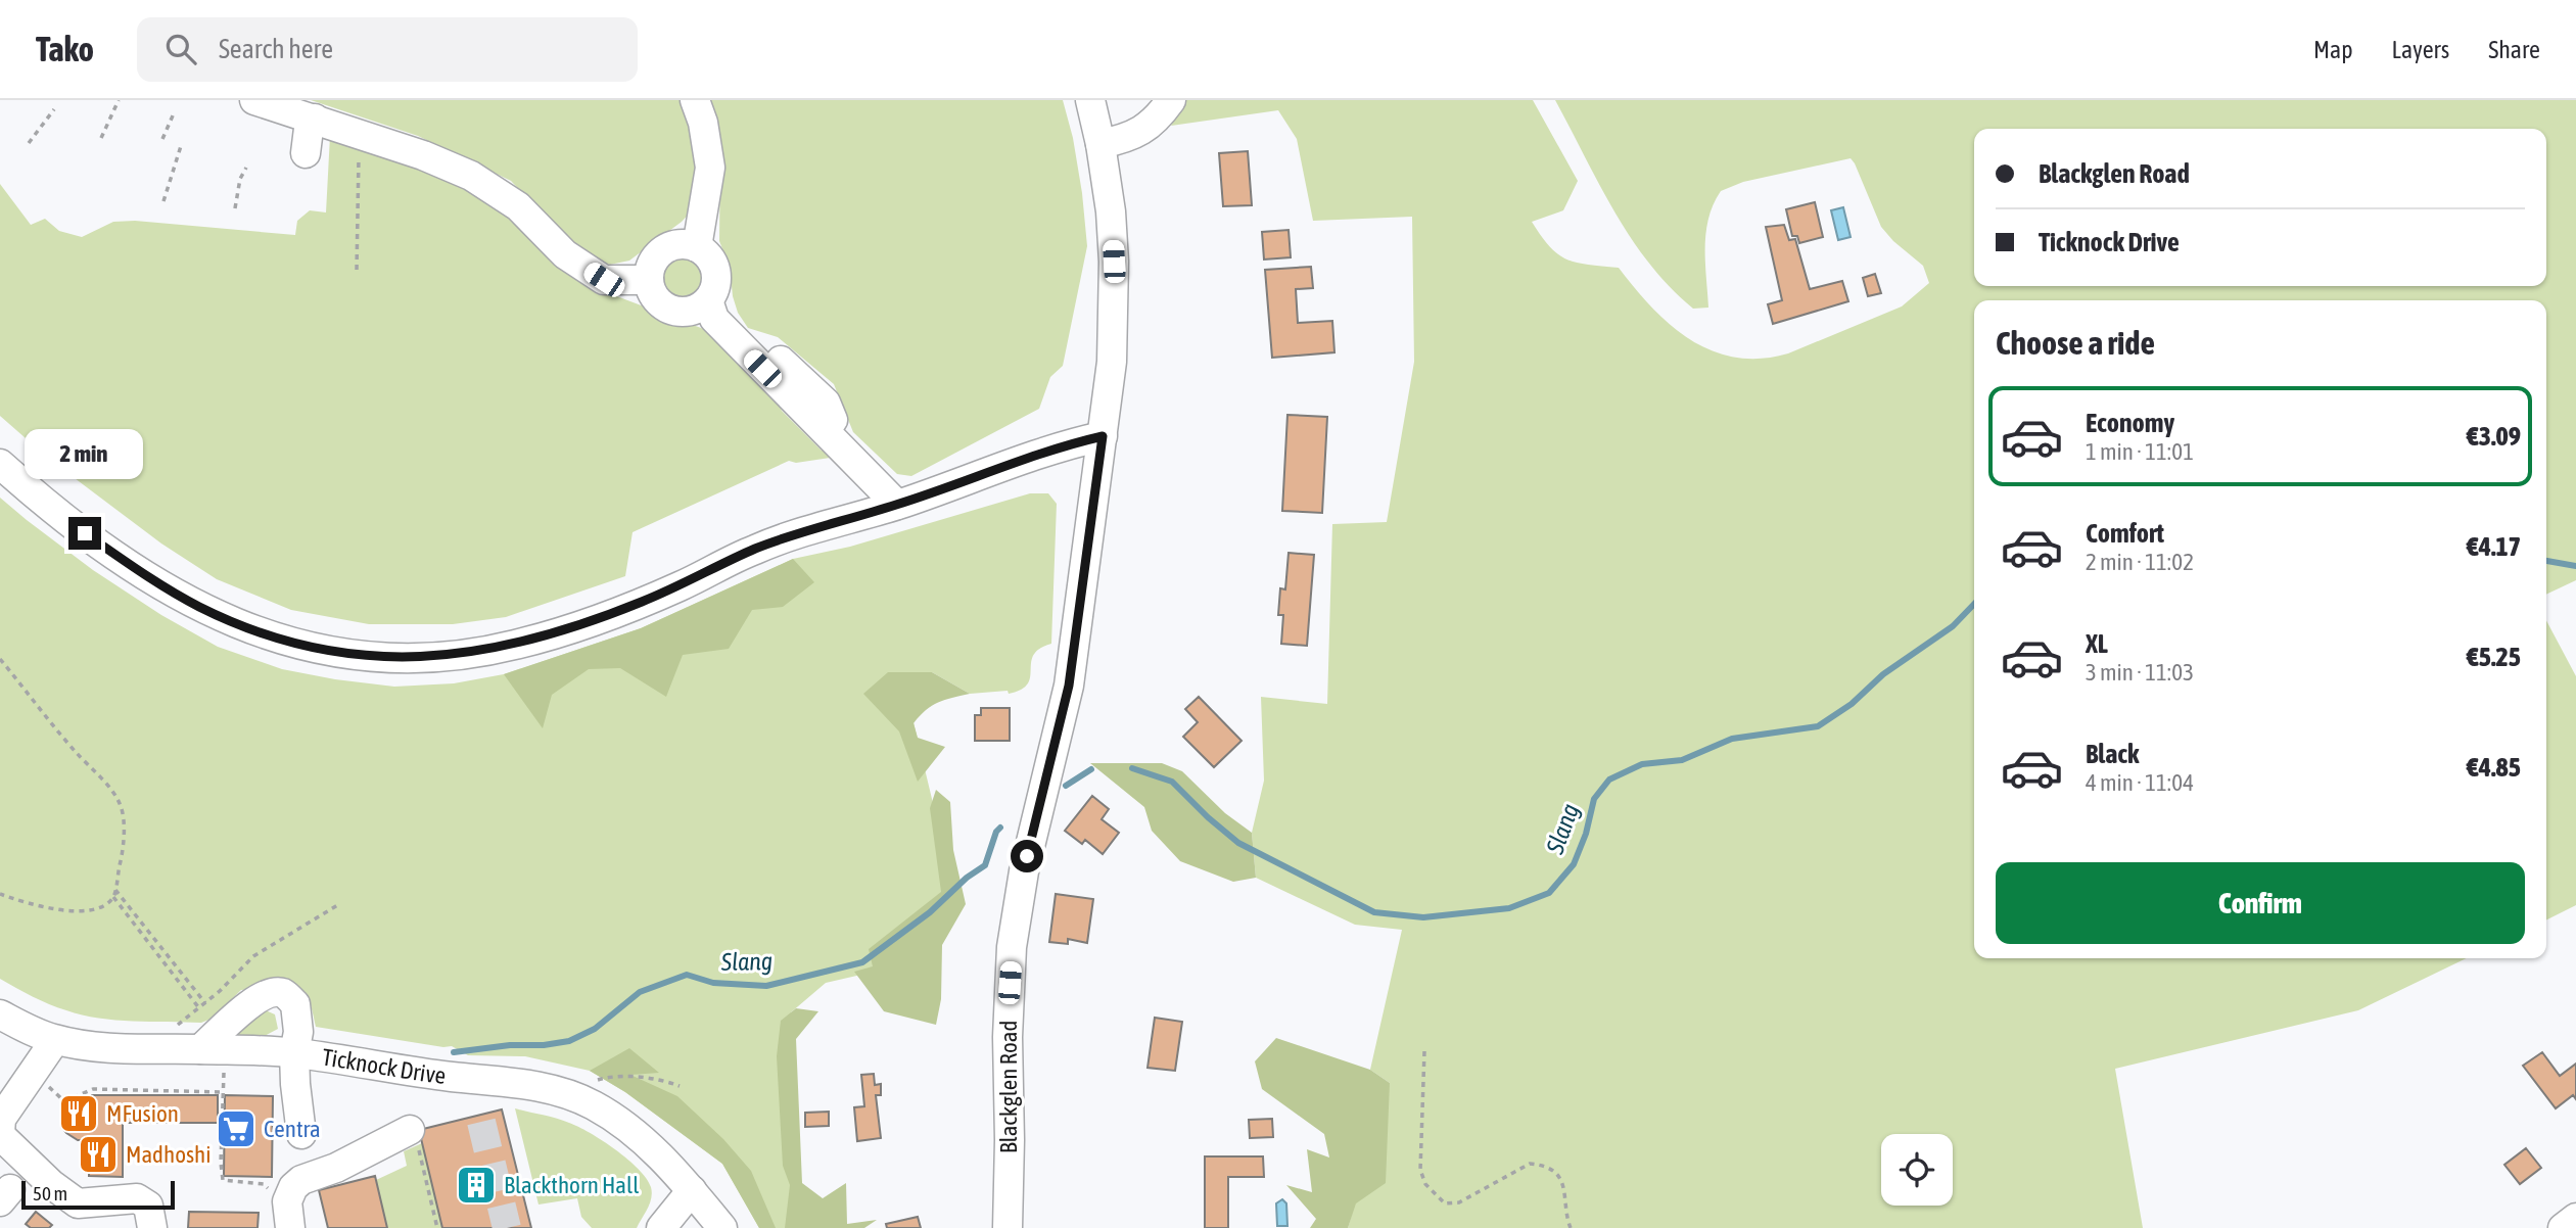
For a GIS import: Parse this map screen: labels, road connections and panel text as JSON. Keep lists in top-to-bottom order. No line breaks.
{"streets":{"street":["Ticknock Drive","Blackglen Road"]},"water":["Slang"],"places":{"restaurant":["MFusion","Madhoshi"],"supermarket":["Centra"],"building":["Blackthorn Hall"]},"scale_bar":"50 m","page":{"header":"Tako","search":"Search here","nav":["Map","Layers","Share"],"banner":["Blackglen Road","Ticknock Drive"],"heading":"Choose a ride","list":[{"name":"Economy","note":"1 min · 11:01","value":"€3.09"},{"name":"Comfort","note":"2 min · 11:02","value":"€4.17"},{"name":"XL","note":"3 min · 11:03","value":"€5.25"},{"name":"Black","note":"4 min · 11:04","value":"€4.85"}],"bubble":"2 min","buttons":"Confirm","scale":"50 m"}}
